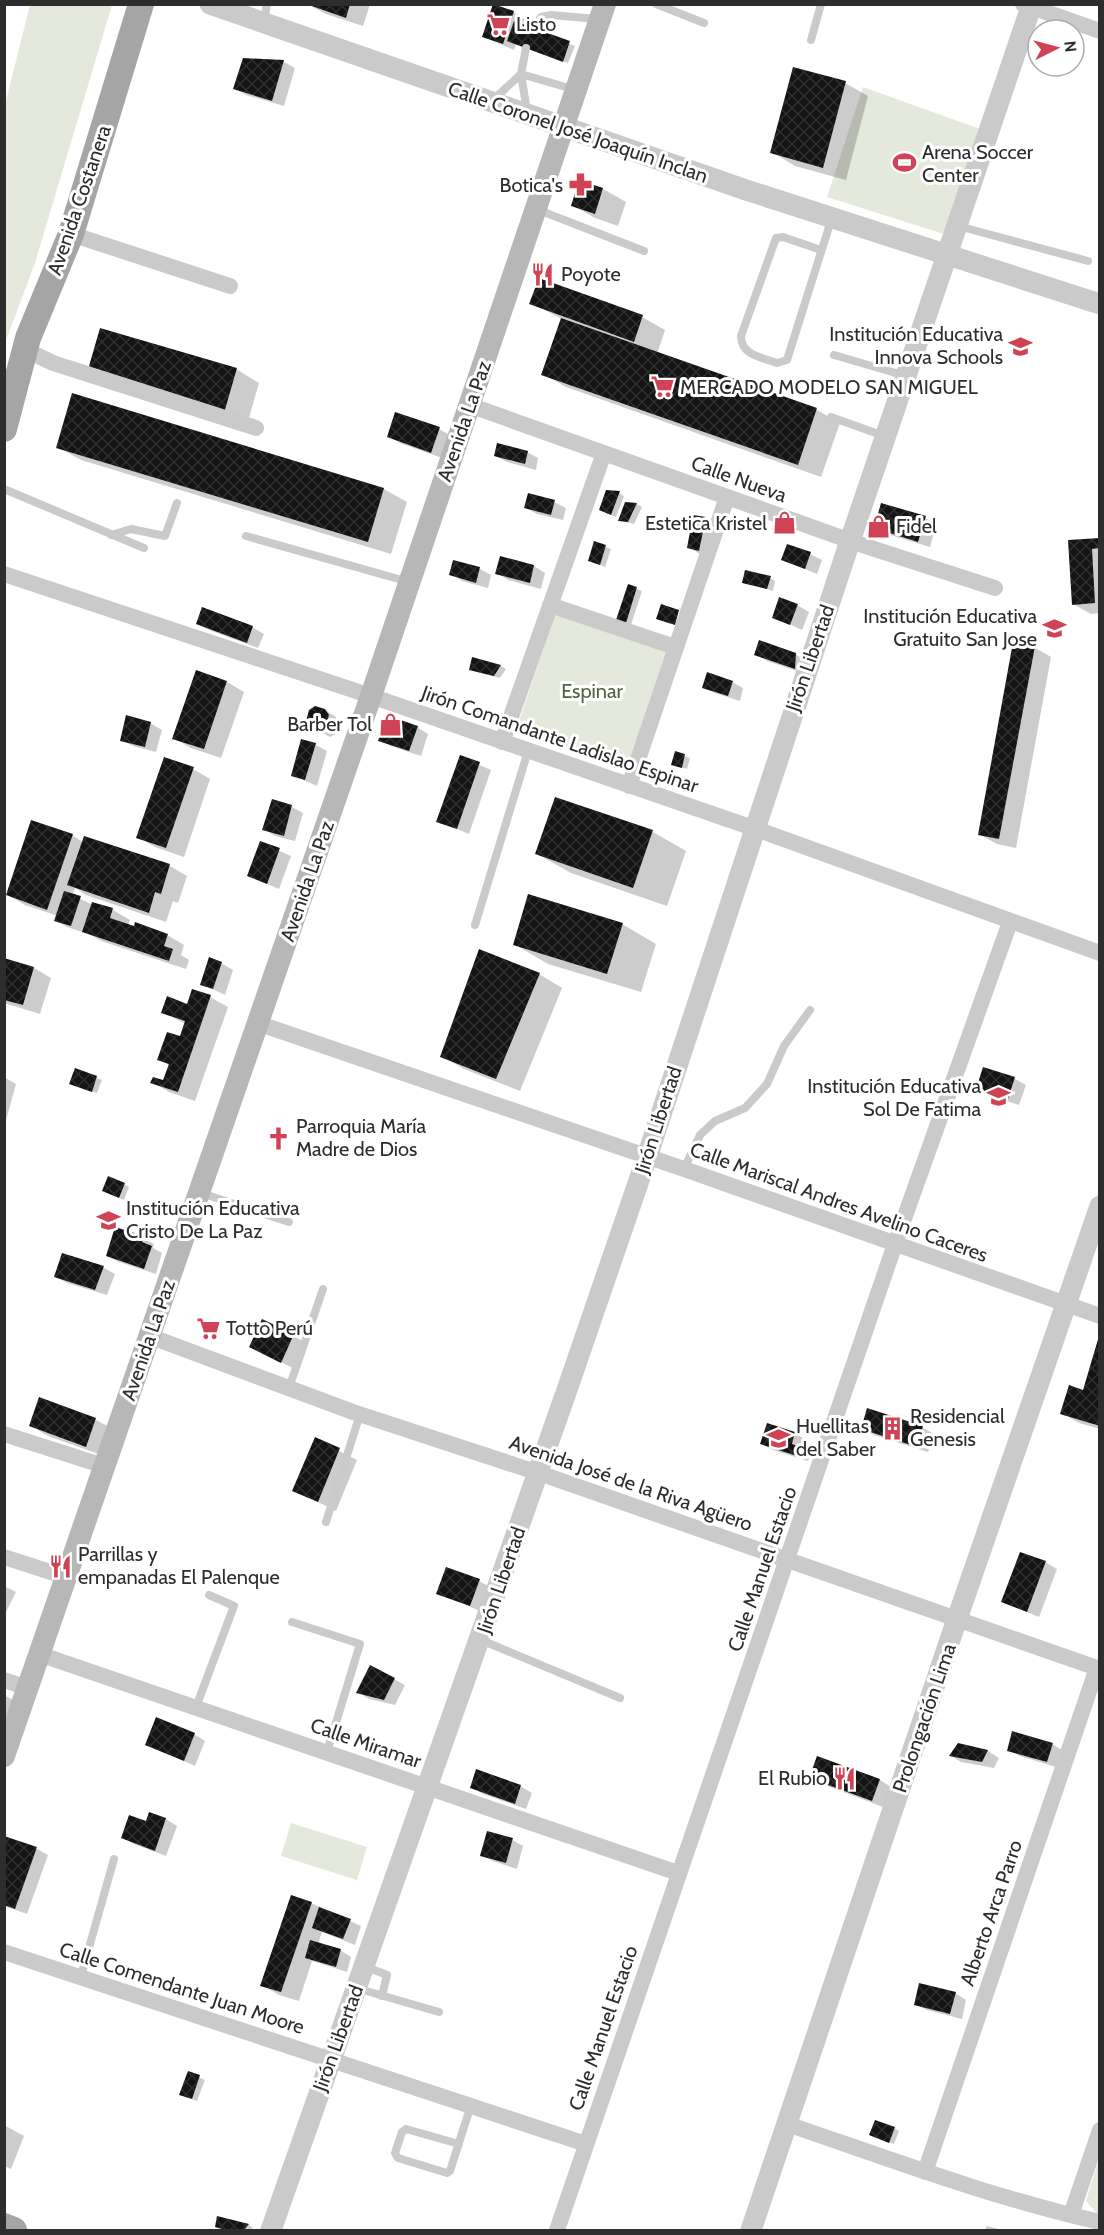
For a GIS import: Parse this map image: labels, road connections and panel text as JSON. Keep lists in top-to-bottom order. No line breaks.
{"streets":{"main road":["Avenida Costanera","Avenida La Paz"],"street":["Calle Coronel José Joaquín Inclan","Calle Nueva","Jirón Libertad","Jirón Comandante Ladislao Espinar","Calle Mariscal Andres Avelino Caceres","Avenida José de la Riva Agüero","Calle Manuel Estacio","Prolongación Lima","Calle Miramar","Alberto Arca Parro","Calle Comendante Juan Moore"]},"crossings":[["Calle Coronel José Joaquín Inclan","Avenida La Paz"],["Calle Coronel José Joaquín Inclan","Jirón Libertad"],["Avenida La Paz","Calle Nueva"],["Avenida La Paz","Jirón Comandante Ladislao Espinar"],["Avenida La Paz","Calle Mariscal Andres Avelino Caceres"],["Avenida La Paz","Avenida José de la Riva Agüero"],["Avenida La Paz","Calle Miramar"],["Calle Nueva","Jirón Libertad"],["Jirón Libertad","Jirón Comandante Ladislao Espinar"],["Jirón Libertad","Calle Mariscal Andres Avelino Caceres"],["Jirón Libertad","Avenida José de la Riva Agüero"],["Jirón Libertad","Calle Miramar"],["Jirón Libertad","Calle Comendante Juan Moore"],["Jirón Comandante Ladislao Espinar","Calle Manuel Estacio"],["Calle Mariscal Andres Avelino Caceres","Calle Manuel Estacio"],["Calle Mariscal Andres Avelino Caceres","Prolongación Lima"],["Avenida José de la Riva Agüero","Calle Manuel Estacio"],["Avenida José de la Riva Agüero","Prolongación Lima"],["Avenida José de la Riva Agüero","Alberto Arca Parro"],["Calle Manuel Estacio","Calle Miramar"],["Calle Manuel Estacio","Calle Comendante Juan Moore"]],"parks":["Espinar"],"places":{"supermarket":["Listo","MERCADO MODELO SAN MIGUEL","Totto Perú"],"sports":["Arena Soccer Center"],"pharmacy":["Botica's"],"restaurant":["Poyote","Parrillas y empanadas El Palenque","El Rubio"],"school or university":["Institución Educativa Innova Schools","Institución Educativa Gratuito San Jose","Institución Educativa Sol De Fatima","Institución Educativa Cristo De La Paz","Huellitas del Saber"],"shop":["Estetica Kristel","Fidel","Barber Tol"],"church":["Parroquia María Madre de Dios"],"building":["Residencial Genesis"]},"north":"right"}
